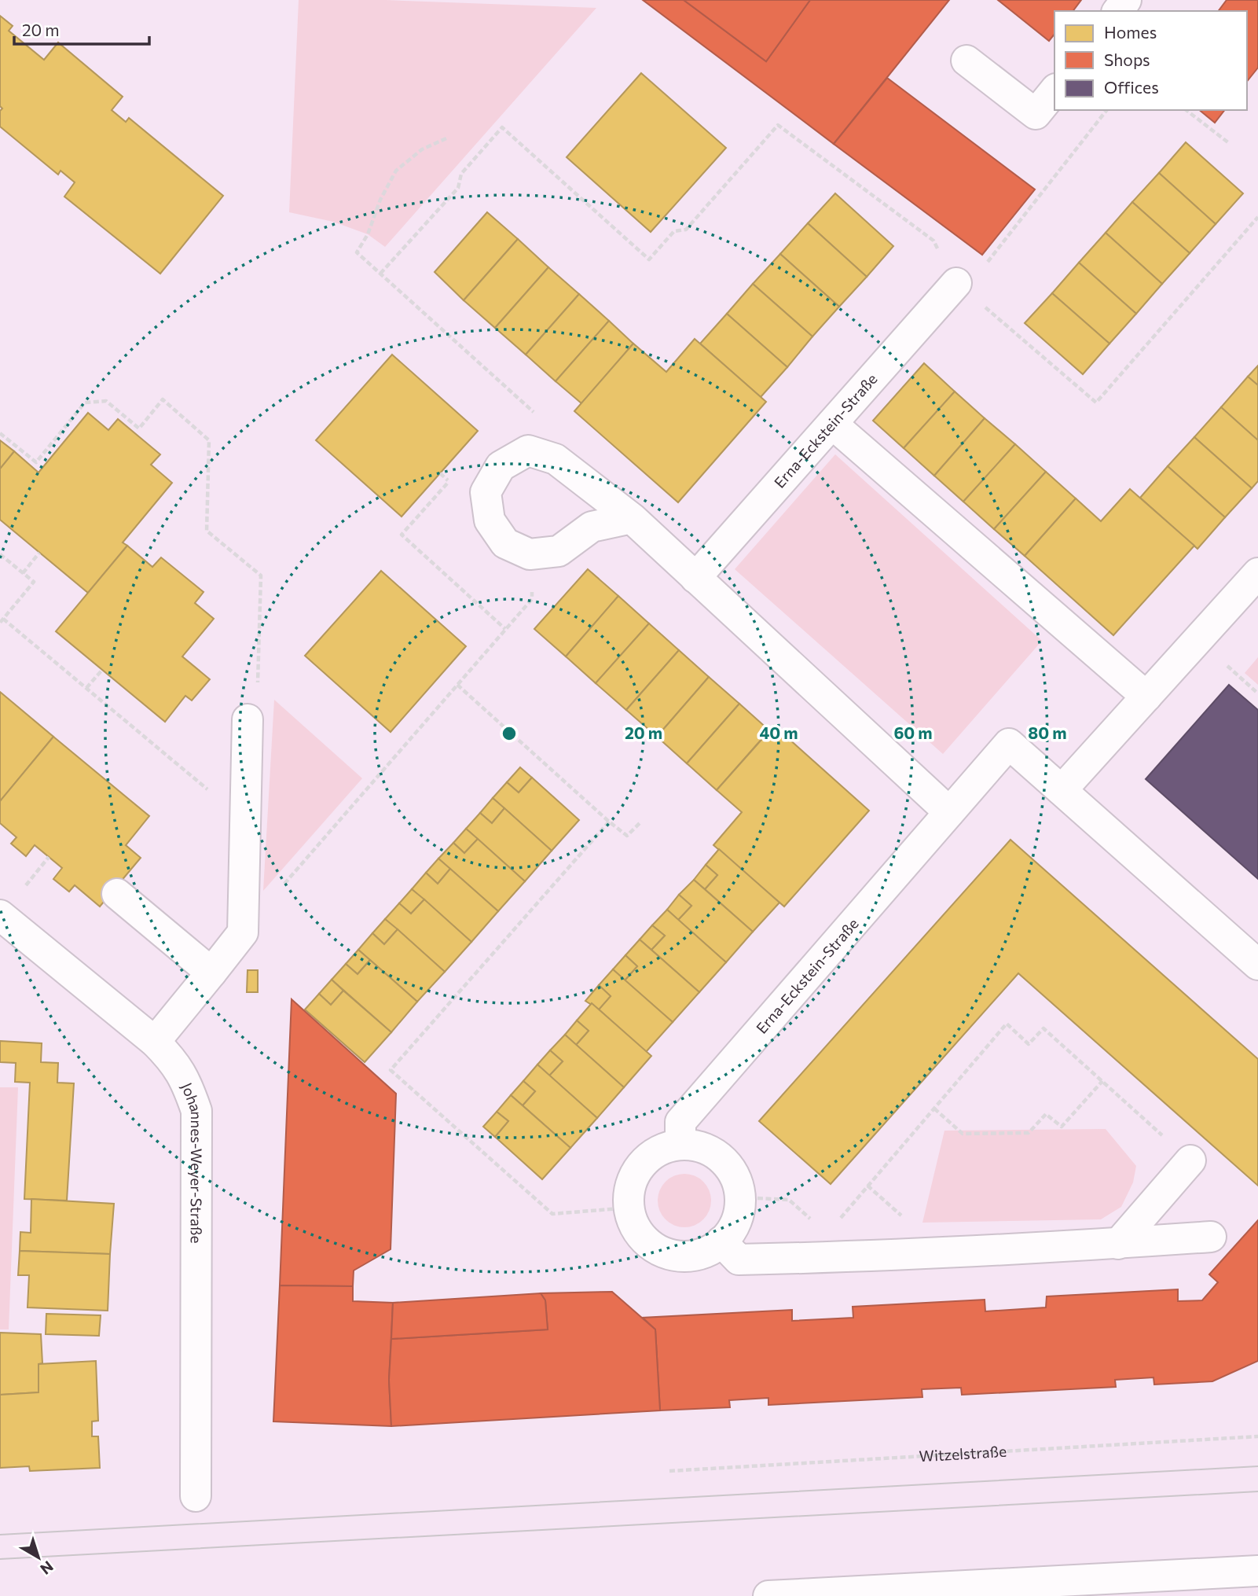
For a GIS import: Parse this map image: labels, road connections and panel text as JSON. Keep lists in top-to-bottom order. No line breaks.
{"streets":{"street":["Erna-Eckstein-Straße","Johannes-Weyer-Straße"],"path":["Witzelstraße"]},"legend":["Homes","Shops","Offices"],"scale_bar":"20 m","north":"bottom right","rings":["20 m","40 m","60 m","80 m"]}
